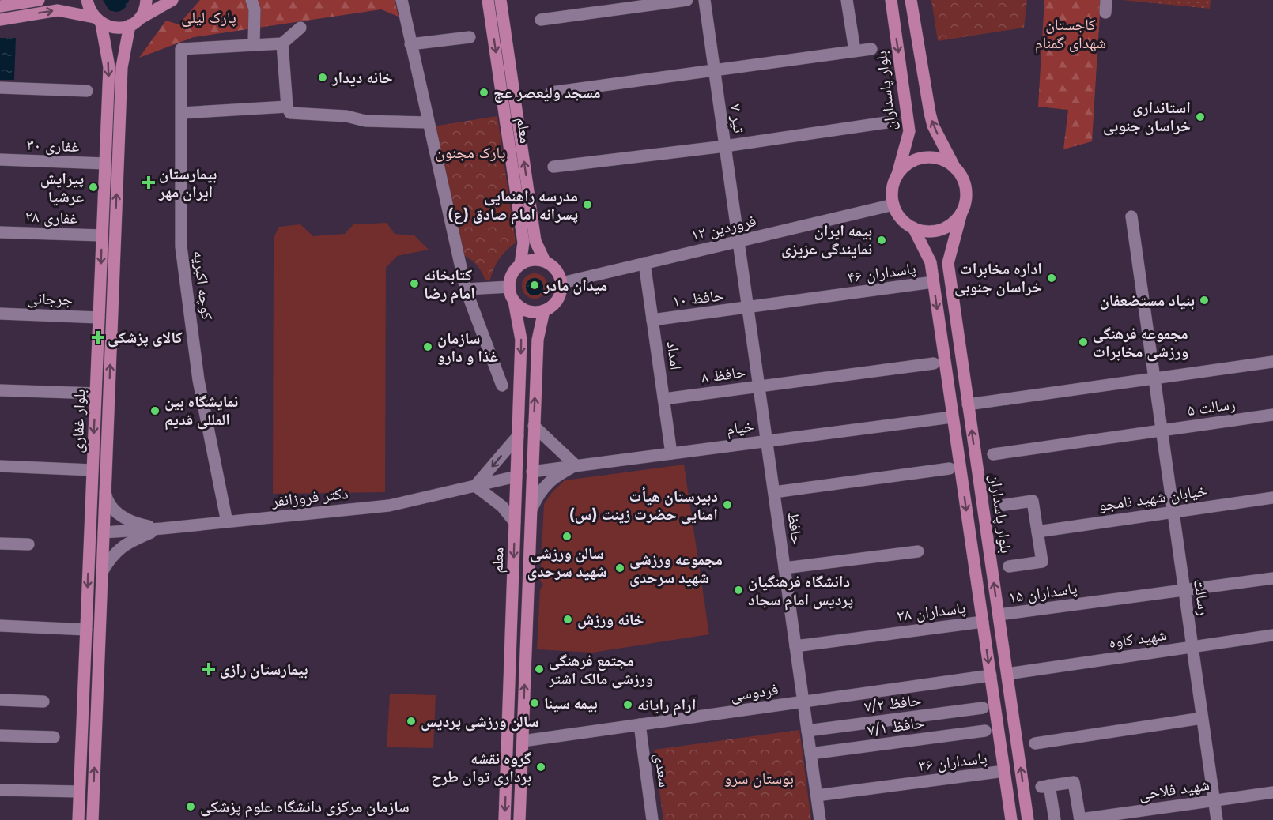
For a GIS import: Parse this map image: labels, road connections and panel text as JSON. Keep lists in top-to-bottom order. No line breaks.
{"streets":{"main road":["بلوار پاسداران","معلم","بلوار غفاری"],"street":["۷ تیر","غفاری ۳۰","غفاری ۲۸","۱۲ فروردین","پاسداران ۴۶","کوچه اکبریه","حافظ ۱۰","جرجانی","امداد","حافظ ۸","رسالت ۵","خیام","دکتر فروزانفر","خیابان شهید نامجو","حافظ","پاسداران ۱۵","رسالت","پاسداران ۳۸","شهید کاوه","فردوسی","حافظ ۷/۲","حافظ ۷/۱","پاسداران ۳۶","سعدی","شهید فلاحی"]},"crossings":[["بلوار پاسداران","۱۲ فروردین"],["بلوار پاسداران","پاسداران ۱۵"],["بلوار پاسداران","شهید کاوه"],["۷ تیر","۱۲ فروردین"],["۷ تیر","حافظ"],["معلم","۱۲ فروردین"],["معلم","خیام"],["معلم","دکتر فروزانفر"],["معلم","فردوسی"],["غفاری ۳۰","بلوار غفاری"],["غفاری ۲۸","بلوار غفاری"],["۱۲ فروردین","امداد"],["۱۲ فروردین","حافظ"],["پاسداران ۴۶","حافظ ۱۰"],["پاسداران ۴۶","حافظ"],["کوچه اکبریه","دکتر فروزانفر"],["حافظ ۱۰","امداد"],["حافظ ۱۰","حافظ"],["جرجانی","بلوار غفاری"],["امداد","حافظ ۸"],["امداد","خیام"],["حافظ ۸","حافظ"],["رسالت ۵","رسالت"],["بلوار غفاری","دکتر فروزانفر"],["خیام","حافظ"],["خیابان شهید نامجو","رسالت"],["حافظ","پاسداران ۳۸"],["حافظ","فردوسی"],["حافظ","حافظ ۷/۲"],["حافظ","حافظ ۷/۱"],["حافظ","پاسداران ۳۶"],["پاسداران ۱۵","رسالت"],["رسالت","شهید کاوه"],["رسالت","شهید فلاحی"],["فردوسی","سعدی"]],"parks":["پارک لیلی","کاجستان شهدای گمنام","پارک مجنون","بوستان سرو"],"places":{"other":["خانه دیدار","مسجد ولیعصر عج","استانداری خراسان جنوبی","پیرایش عرشیا","مدرسه راهنمایی پسرانه امام صادق (ع)","بیمه ایران نمایندگی عزیزی","اداره مخابرات خراسان جنوبی","کتابخانه امام رضا","میدان مادر","بنیاد مستضعفان","مجموعه فرهنگی ورزشی مخابرات","سازمان غذا و دارو","نمایشگاه بین المللی قدیم","دبیرستان هیأت امنایی حضرت زینت (س)","سالن ورزشی شهید سرحدی","مجموعه ورزشی شهید سرحدی","دانشگاه فرهنگیان پردیس امام سجاد","خانه ورزش","مجتمع فرهنگی ورزشی مالک اشتر","بیمه سینا","آرام رایانه","سالن ورزشی پردیس","گروه نقشه برداری توان طرح","سازمان مرکزی دانشگاه علوم پزشکی"],"health":["بیمارستان ایران مهر","کالای پزشکی","بیمارستان رازی"]}}
